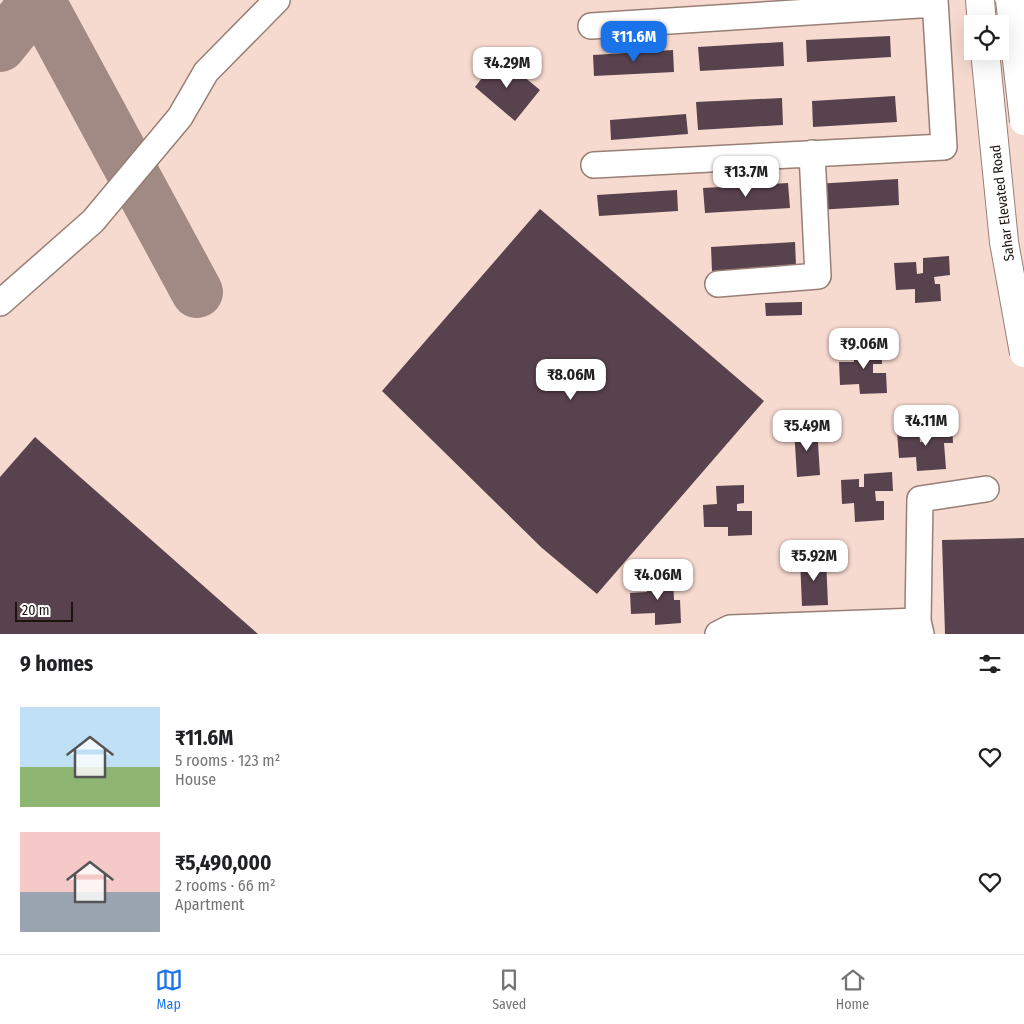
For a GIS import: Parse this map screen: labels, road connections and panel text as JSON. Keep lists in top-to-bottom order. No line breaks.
{"streets":{"main road":["Sahar Elevated Road"]},"scale_bar":"20 m","page":{"price":["₹11.6M","₹4.29M","₹13.7M","₹9.06M","₹8.06M","₹4.11M","₹5.49M","₹5.92M","₹4.06M"],"scale":"20 m","heading":"9 homes","list":[{"name":"₹11.6M","note":"5 rooms · 123 m² · House"},{"name":"₹5,490,000","note":"2 rooms · 66 m² · Apartment"}],"tabs":["Map","Saved","Home"]}}
